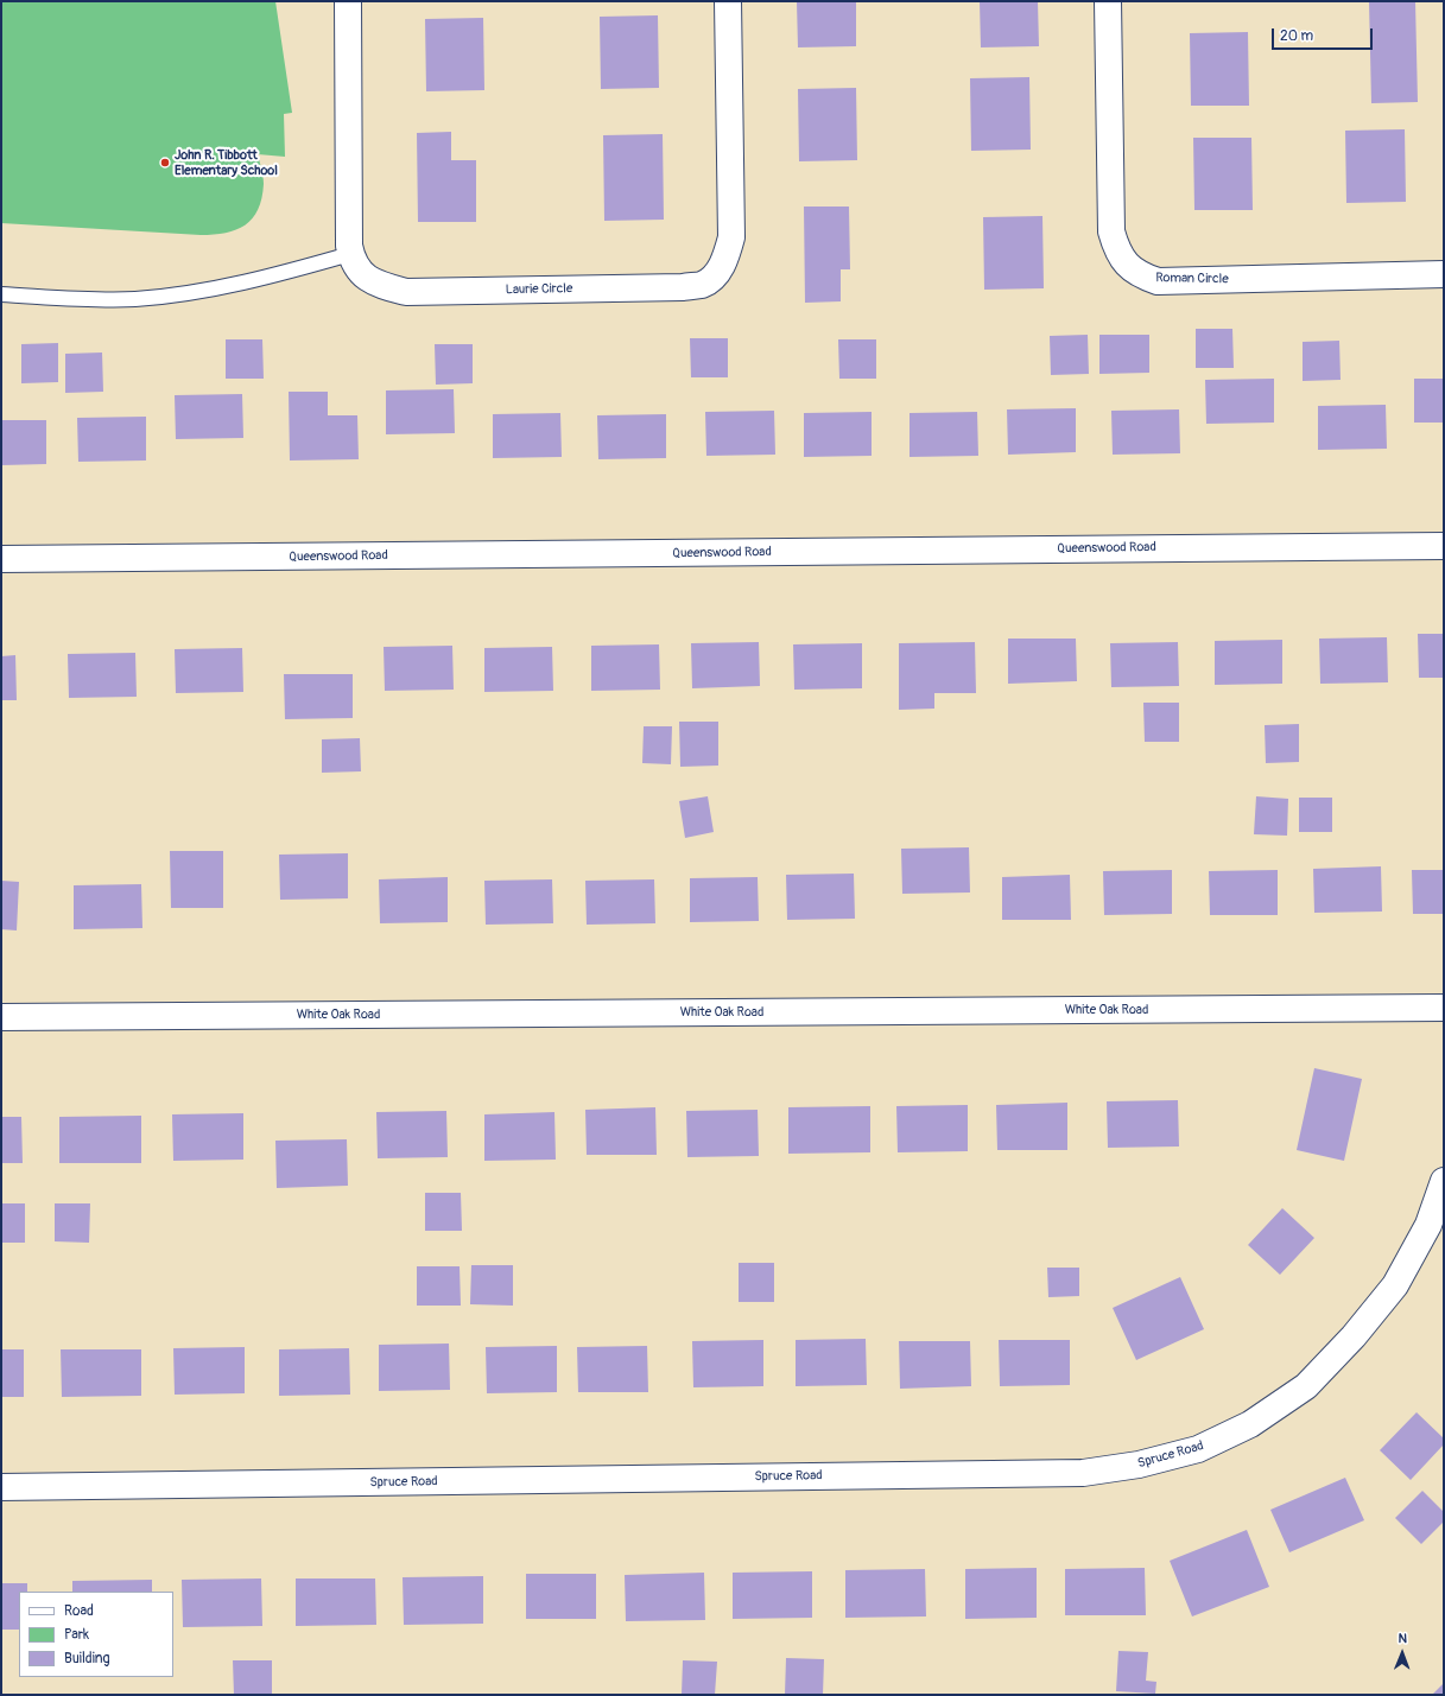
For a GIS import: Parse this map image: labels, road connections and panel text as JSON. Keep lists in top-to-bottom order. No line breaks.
{"streets":{"street":["Roman Circle","Laurie Circle","Queenswood Road","White Oak Road","Spruce Road"]},"places":["John R. Tibbott Elementary School"],"legend":["Road","Park","Building"],"scale_bar":"20 m","north":"top"}
